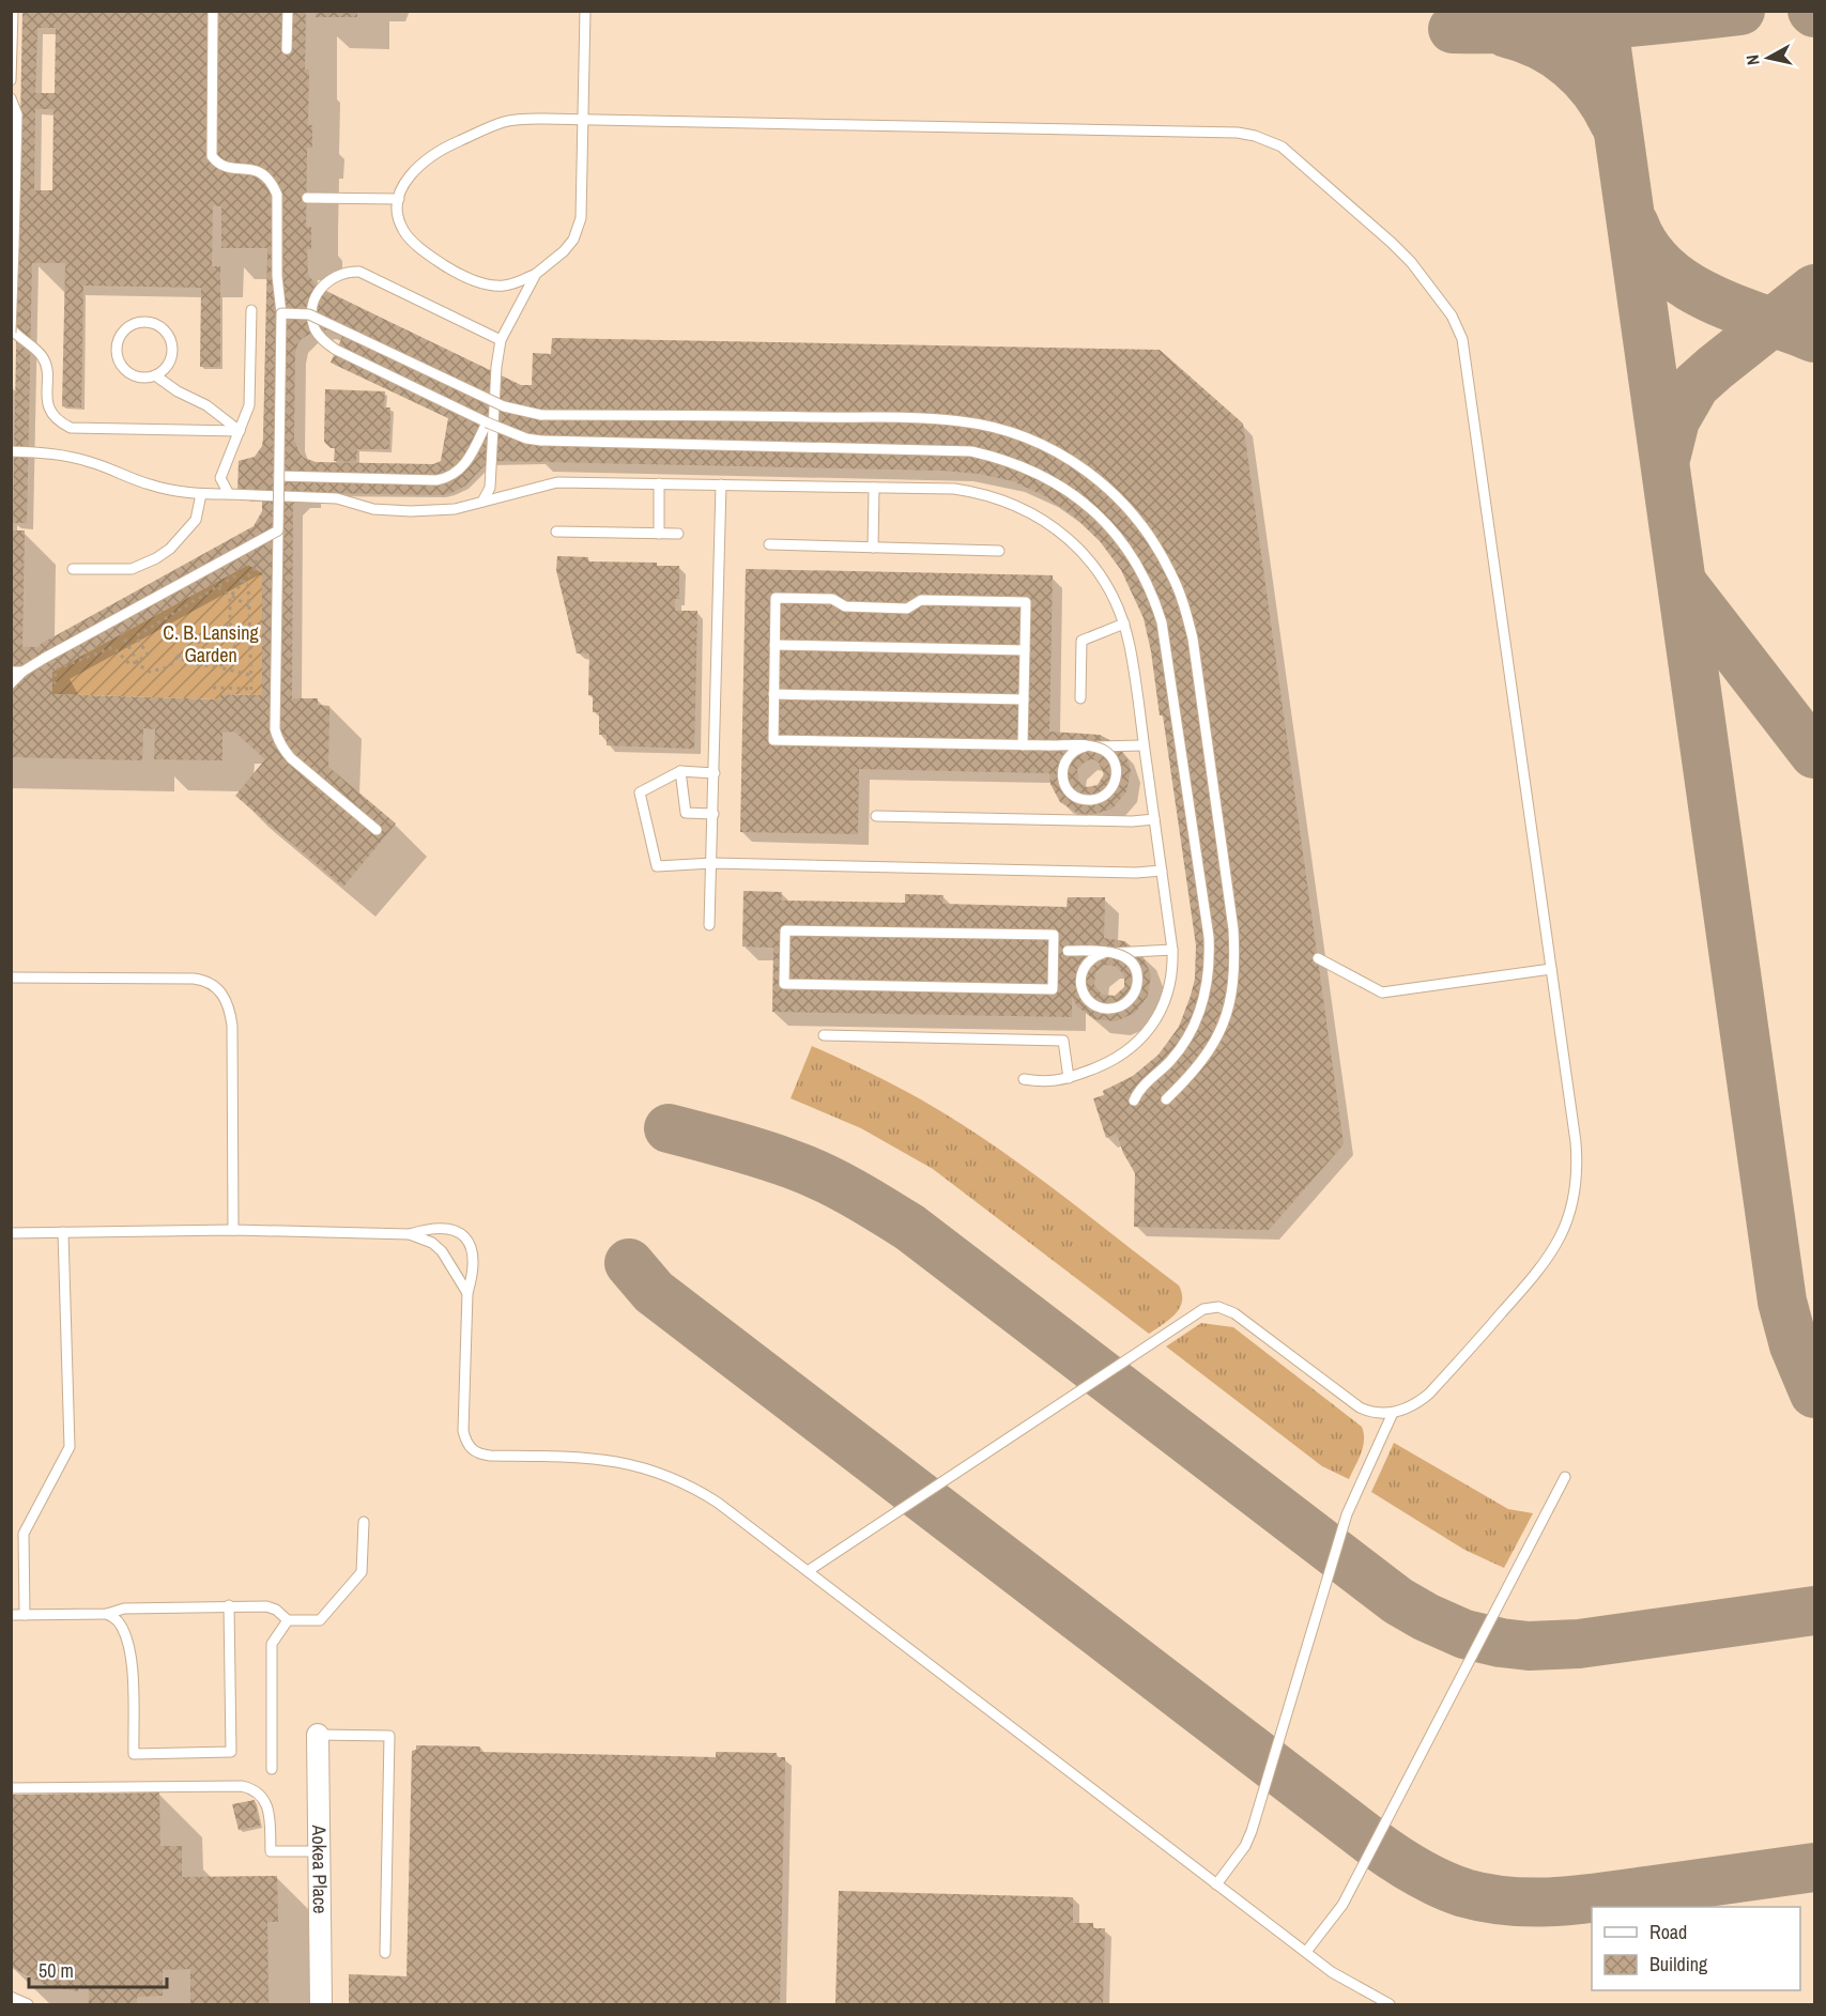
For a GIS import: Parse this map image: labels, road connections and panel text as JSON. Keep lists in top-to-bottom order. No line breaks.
{"streets":{"street":["Aokea Place"]},"parks":["C. B. Lansing Garden"],"legend":["Road","Building"],"scale_bar":"50 m","north":"left"}
